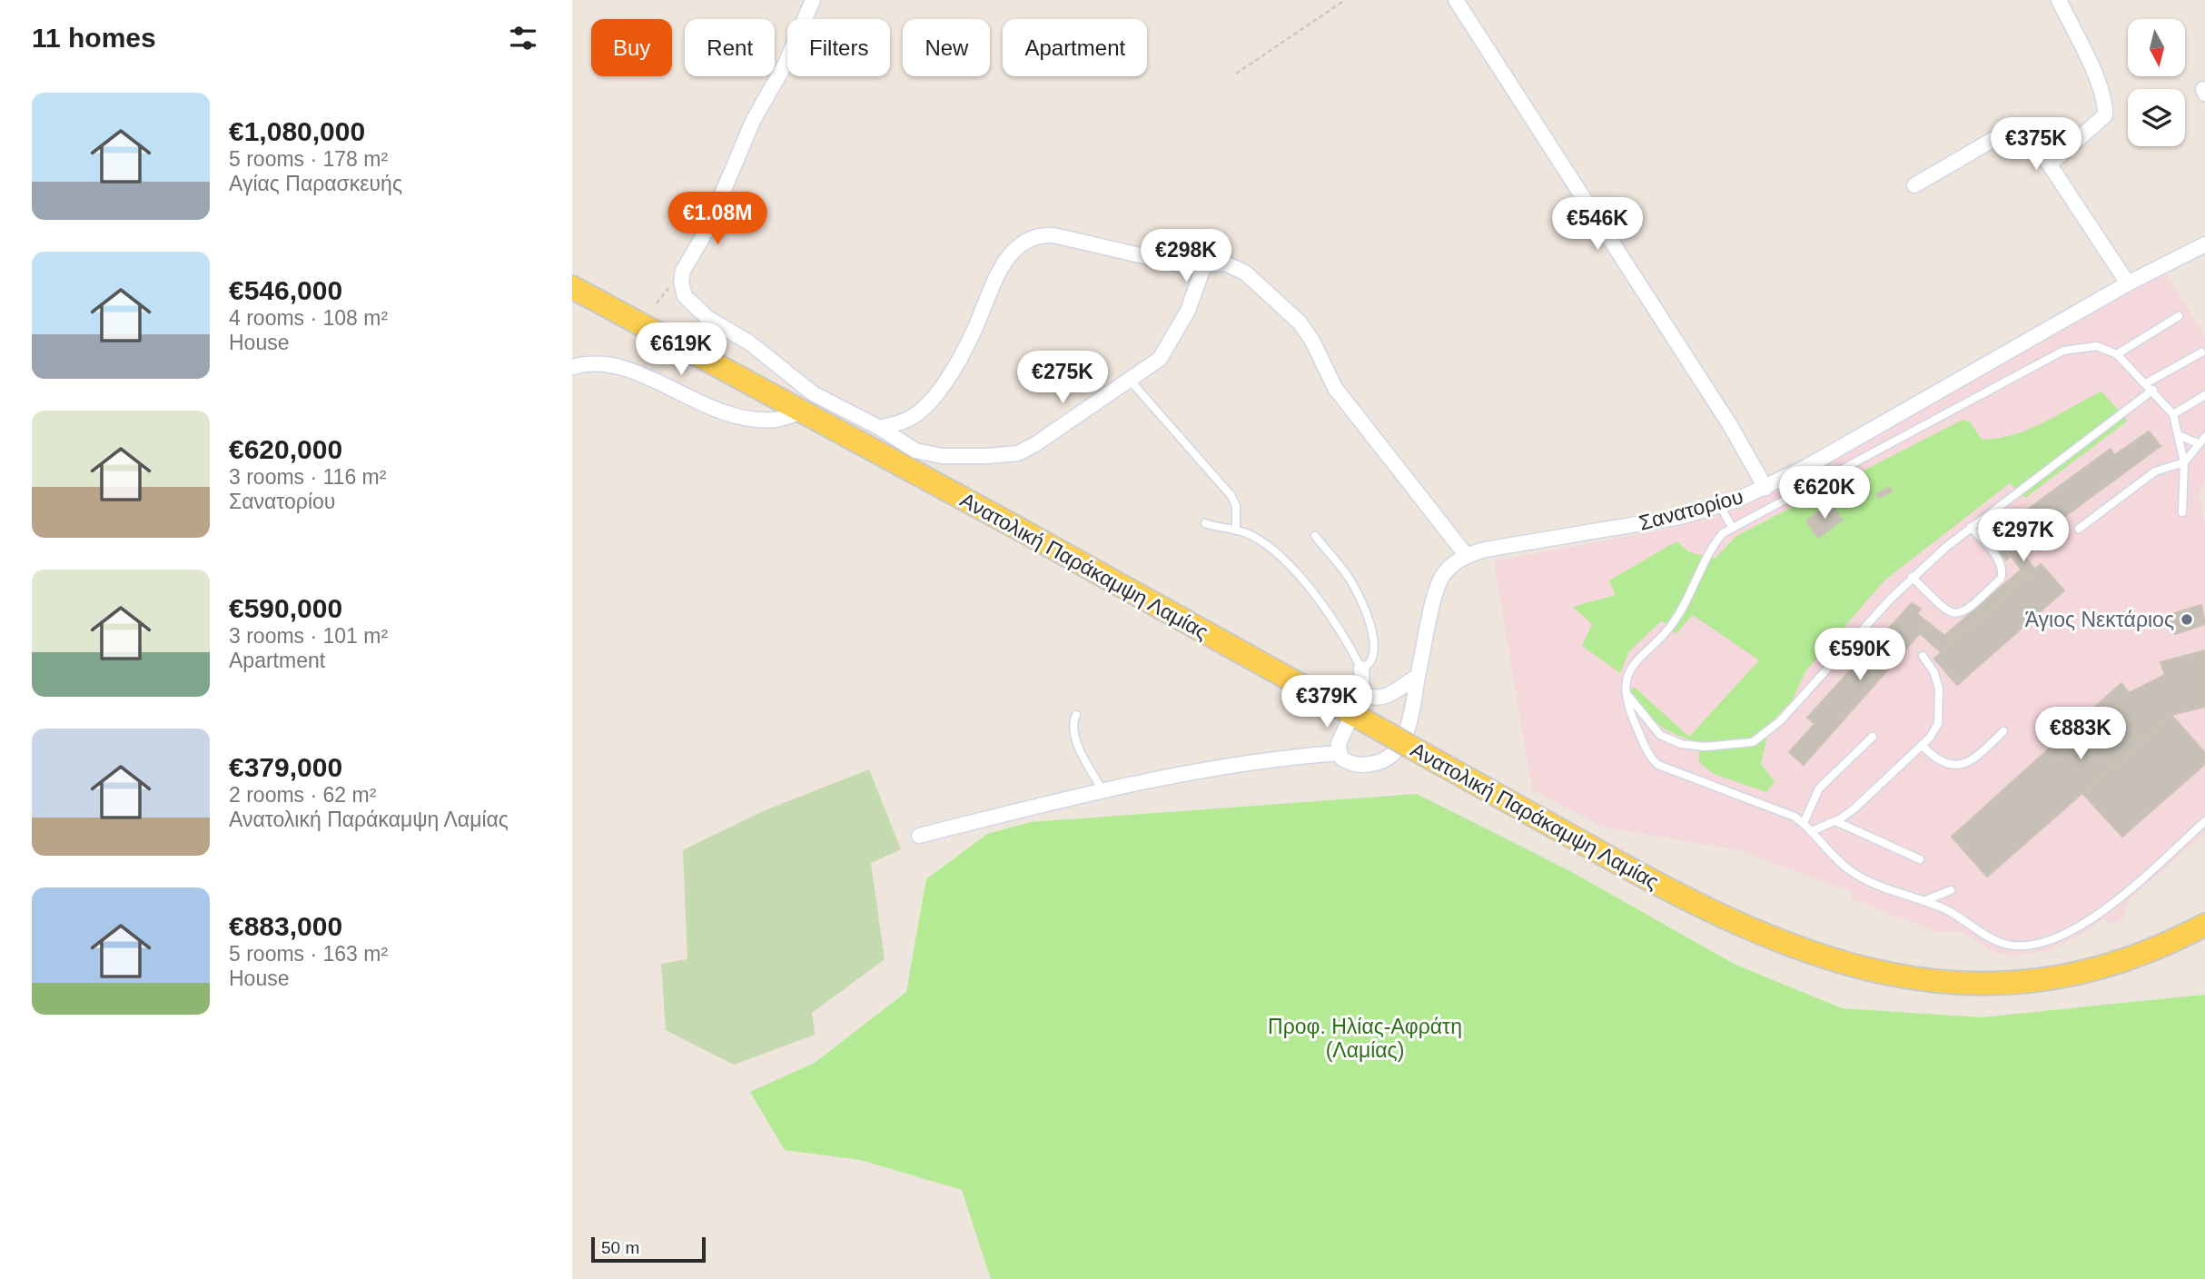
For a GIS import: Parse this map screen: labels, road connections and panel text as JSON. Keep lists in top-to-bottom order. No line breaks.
{"streets":{"main road":["Ανατολική Παράκαμψη Λαμίας"],"street":["Σανατορίου"]},"parks":["Προφ. Ηλίας-Αφράτη (Λαμίας)"],"places":["Άγιος Νεκτάριος"],"scale_bar":"50 m","north":"bottom","page":{"heading":"11 homes","chip":["Buy","Rent","Filters","New","Apartment"],"list":[{"name":"€1,080,000","note":"5 rooms · 178 m² · Αγίας Παρασκευής"},{"name":"€546,000","note":"4 rooms · 108 m² · House"},{"name":"€620,000","note":"3 rooms · 116 m² · Σανατορίου"},{"name":"€590,000","note":"3 rooms · 101 m² · Apartment"},{"name":"€379,000","note":"2 rooms · 62 m² · Ανατολική Παράκαμψη Λαμίας"},{"name":"€883,000","note":"5 rooms · 163 m² · House"}],"price":["€375K","€1.08M","€546K","€298K","€619K","€275K","€620K","€297K","€590K","€379K","€883K"],"scale":"50 m"}}
